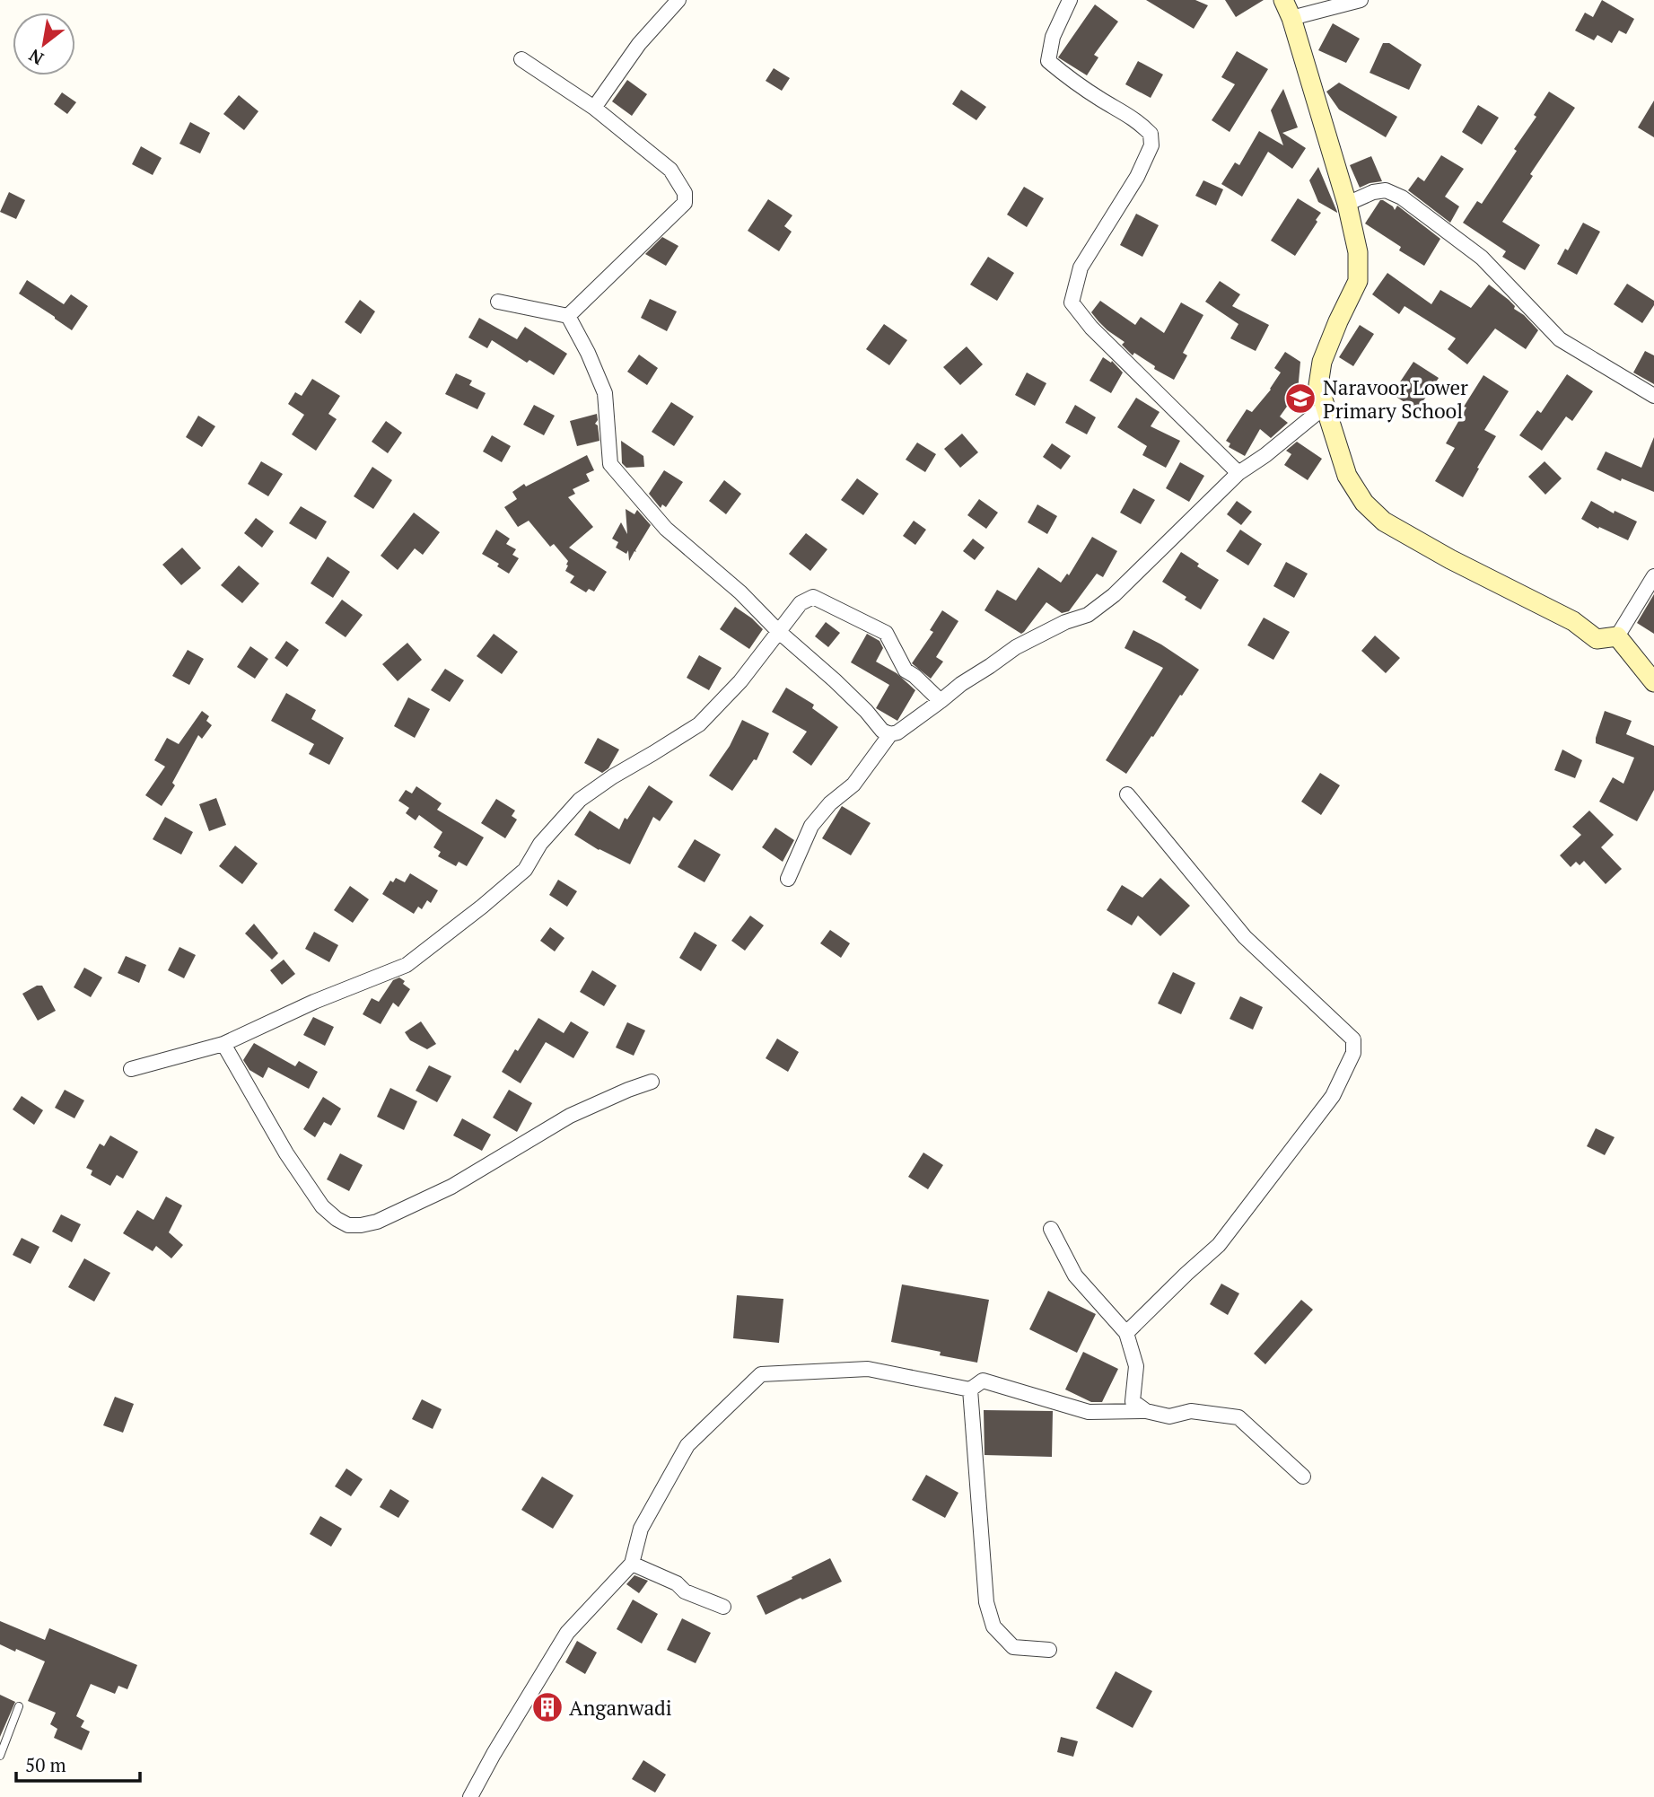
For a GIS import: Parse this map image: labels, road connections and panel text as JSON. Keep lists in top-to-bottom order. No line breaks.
{"places":{"school or university":["Naravoor Lower Primary School"],"building":["Anganwadi"]},"scale_bar":"50 m","north":"bottom left"}
